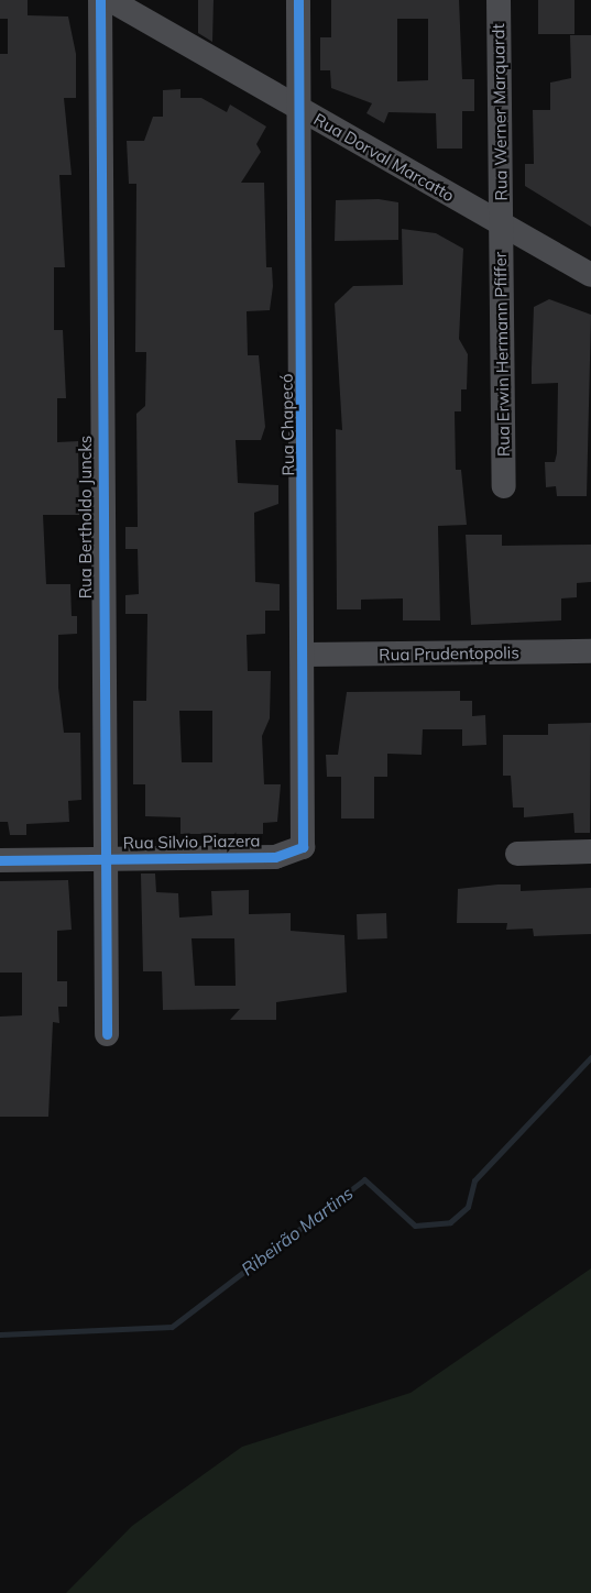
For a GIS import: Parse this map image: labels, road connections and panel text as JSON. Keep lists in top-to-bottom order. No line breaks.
{"streets":{"street":["Rua Werner Marquardt","Rua Dorval Marcatto","Rua Erwin Hermann Pfiffer","Rua Chapecó","Rua Bertholdo Juncks","Rua Prudentopolis","Rua Silvio Piazera"]},"crossings":[["Rua Werner Marquardt","Rua Dorval Marcatto"],["Rua Werner Marquardt","Rua Erwin Hermann Pfiffer"],["Rua Dorval Marcatto","Rua Erwin Hermann Pfiffer"],["Rua Dorval Marcatto","Rua Chapecó"],["Rua Chapecó","Rua Prudentopolis"],["Rua Chapecó","Rua Silvio Piazera"],["Rua Bertholdo Juncks","Rua Silvio Piazera"]],"water":["Ribeirão Martins"]}
